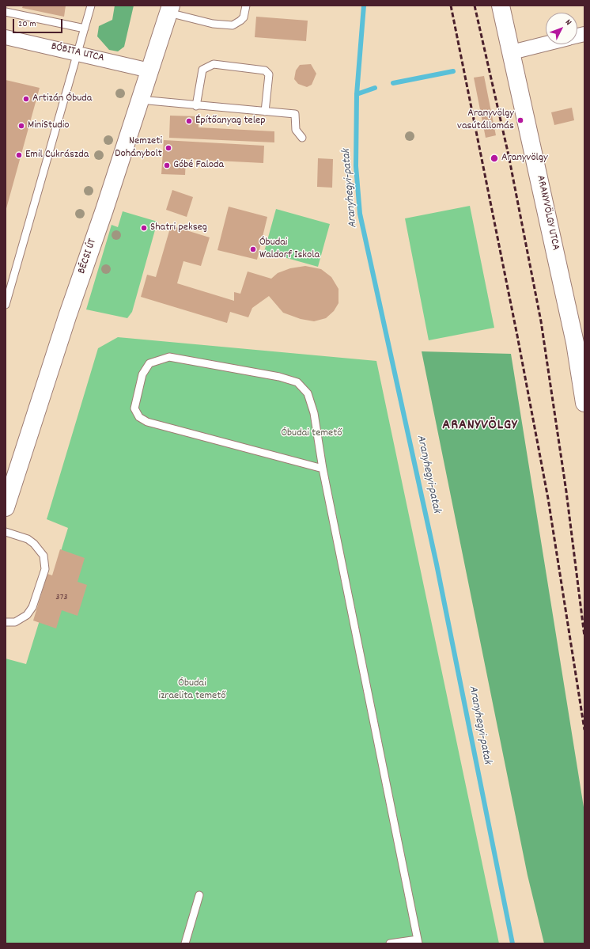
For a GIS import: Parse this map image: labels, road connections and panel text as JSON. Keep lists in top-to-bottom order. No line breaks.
{"streets":{"main road":["ARANYVÖLGY UTCA","BÉCSI ÚT"],"street":["BÓBITA UTCA"]},"crossings":[["BÓBITA UTCA","BÉCSI ÚT"]],"districts":["ARANYVÖLGY"],"water":["Aranyhegyi-patak"],"parks":["Óbudai temető","Óbudai izraelita temető"],"places":["Artizán Óbuda","Aranyvölgy vasútállomás","Építőanyag telep","MiniStudio","Nemzeti Dohánybolt","Emil Cukrászda","Aranyvölgy","Góbé Faloda","Shatri pekseg","Óbudai Waldorf Iskola"],"house_numbers":["373"],"scale_bar":"20 m","north":"top right"}
